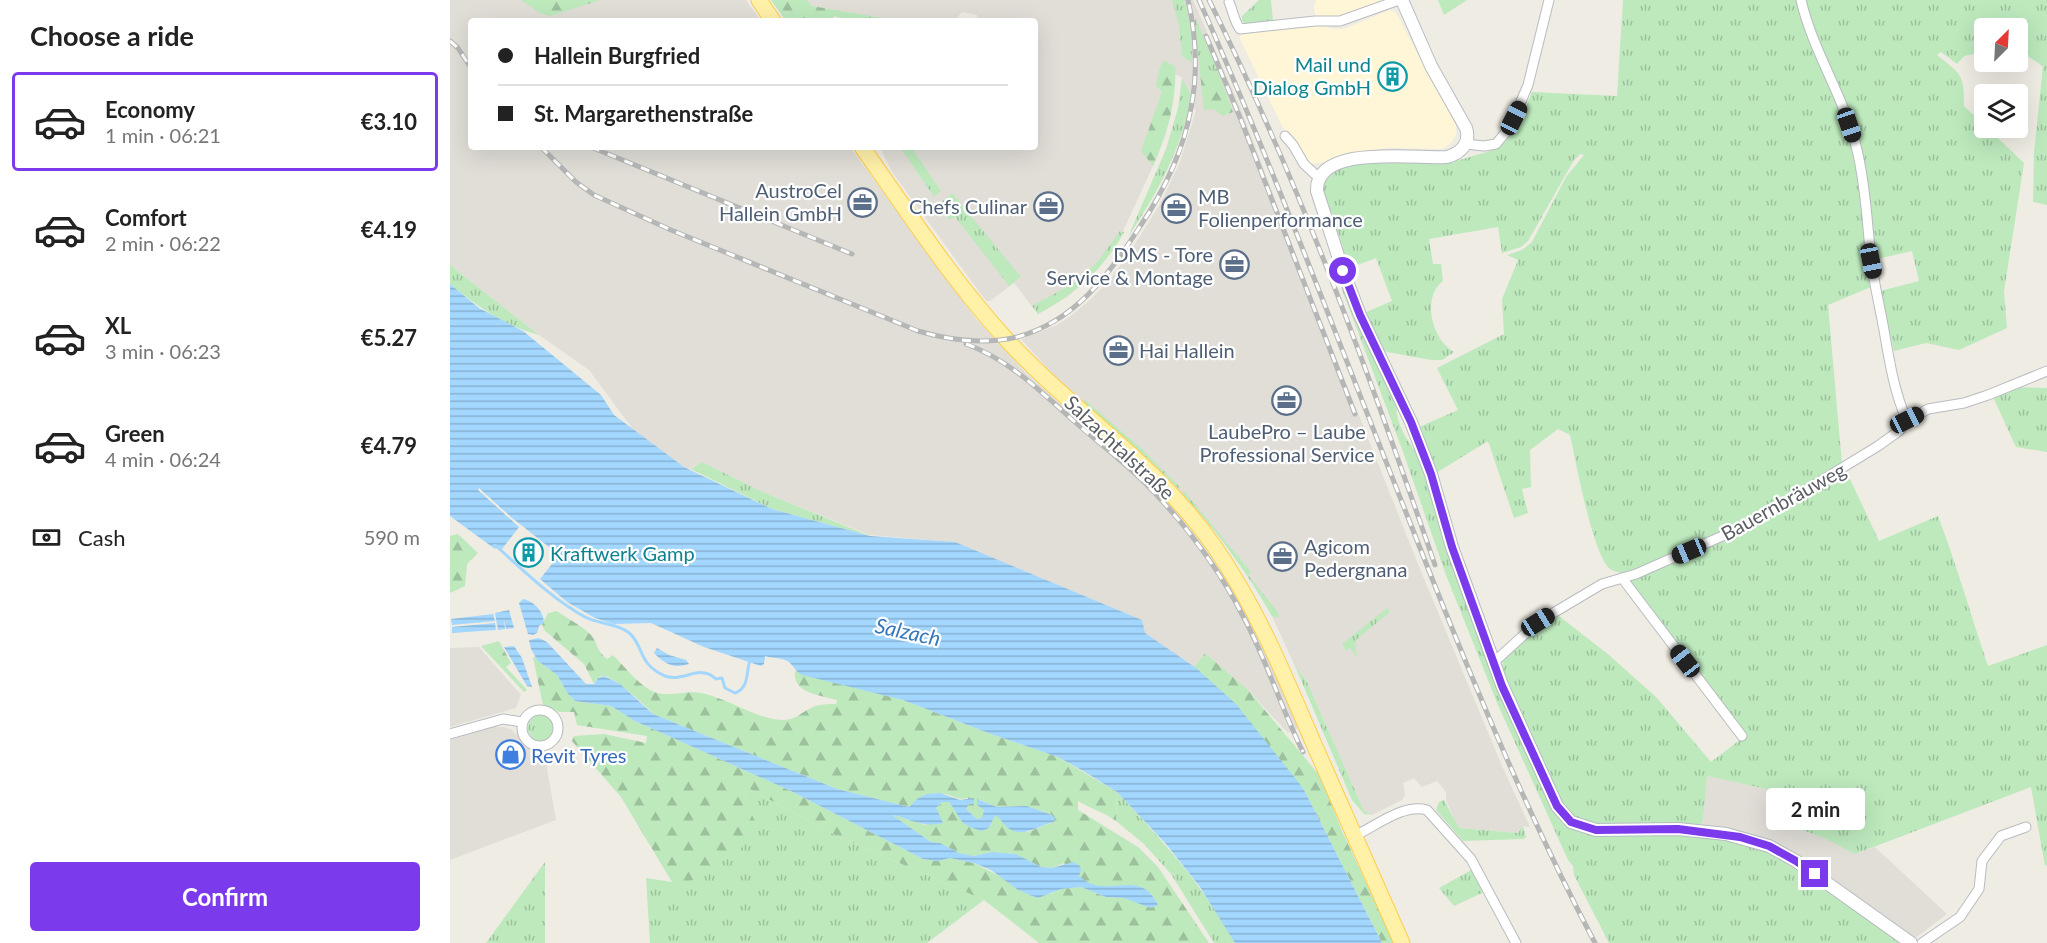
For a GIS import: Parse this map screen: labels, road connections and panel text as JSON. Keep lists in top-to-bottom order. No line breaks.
{"streets":{"main road":["Salzachtalstraße"],"street":["Bauernbräuweg"]},"water":["Salzach"],"places":{"building":["Mail und Dialog GmbH","Kraftwerk Gamp"],"office":["AustroCel Hallein GmbH","Chefs Culinar","MB Folienperformance","DMS - Tore Service & Montage","Hai Hallein","LaubePro – Laube Professional Service","Agicom Pedergnana"],"shop":["Revit Tyres"]},"north":"top right","page":{"heading":"Choose a ride","banner":["Hallein Burgfried","St. Margarethenstraße"],"list":[{"name":"Economy","note":"1 min · 06:21","value":"€3.10"},{"name":"Comfort","note":"2 min · 06:22","value":"€4.19"},{"name":"XL","note":"3 min · 06:23","value":"€5.27"},{"name":"Green","note":"4 min · 06:24","value":"€4.79"}],"pay":["Cash","590 m"],"bubble":"2 min","buttons":"Confirm"}}
